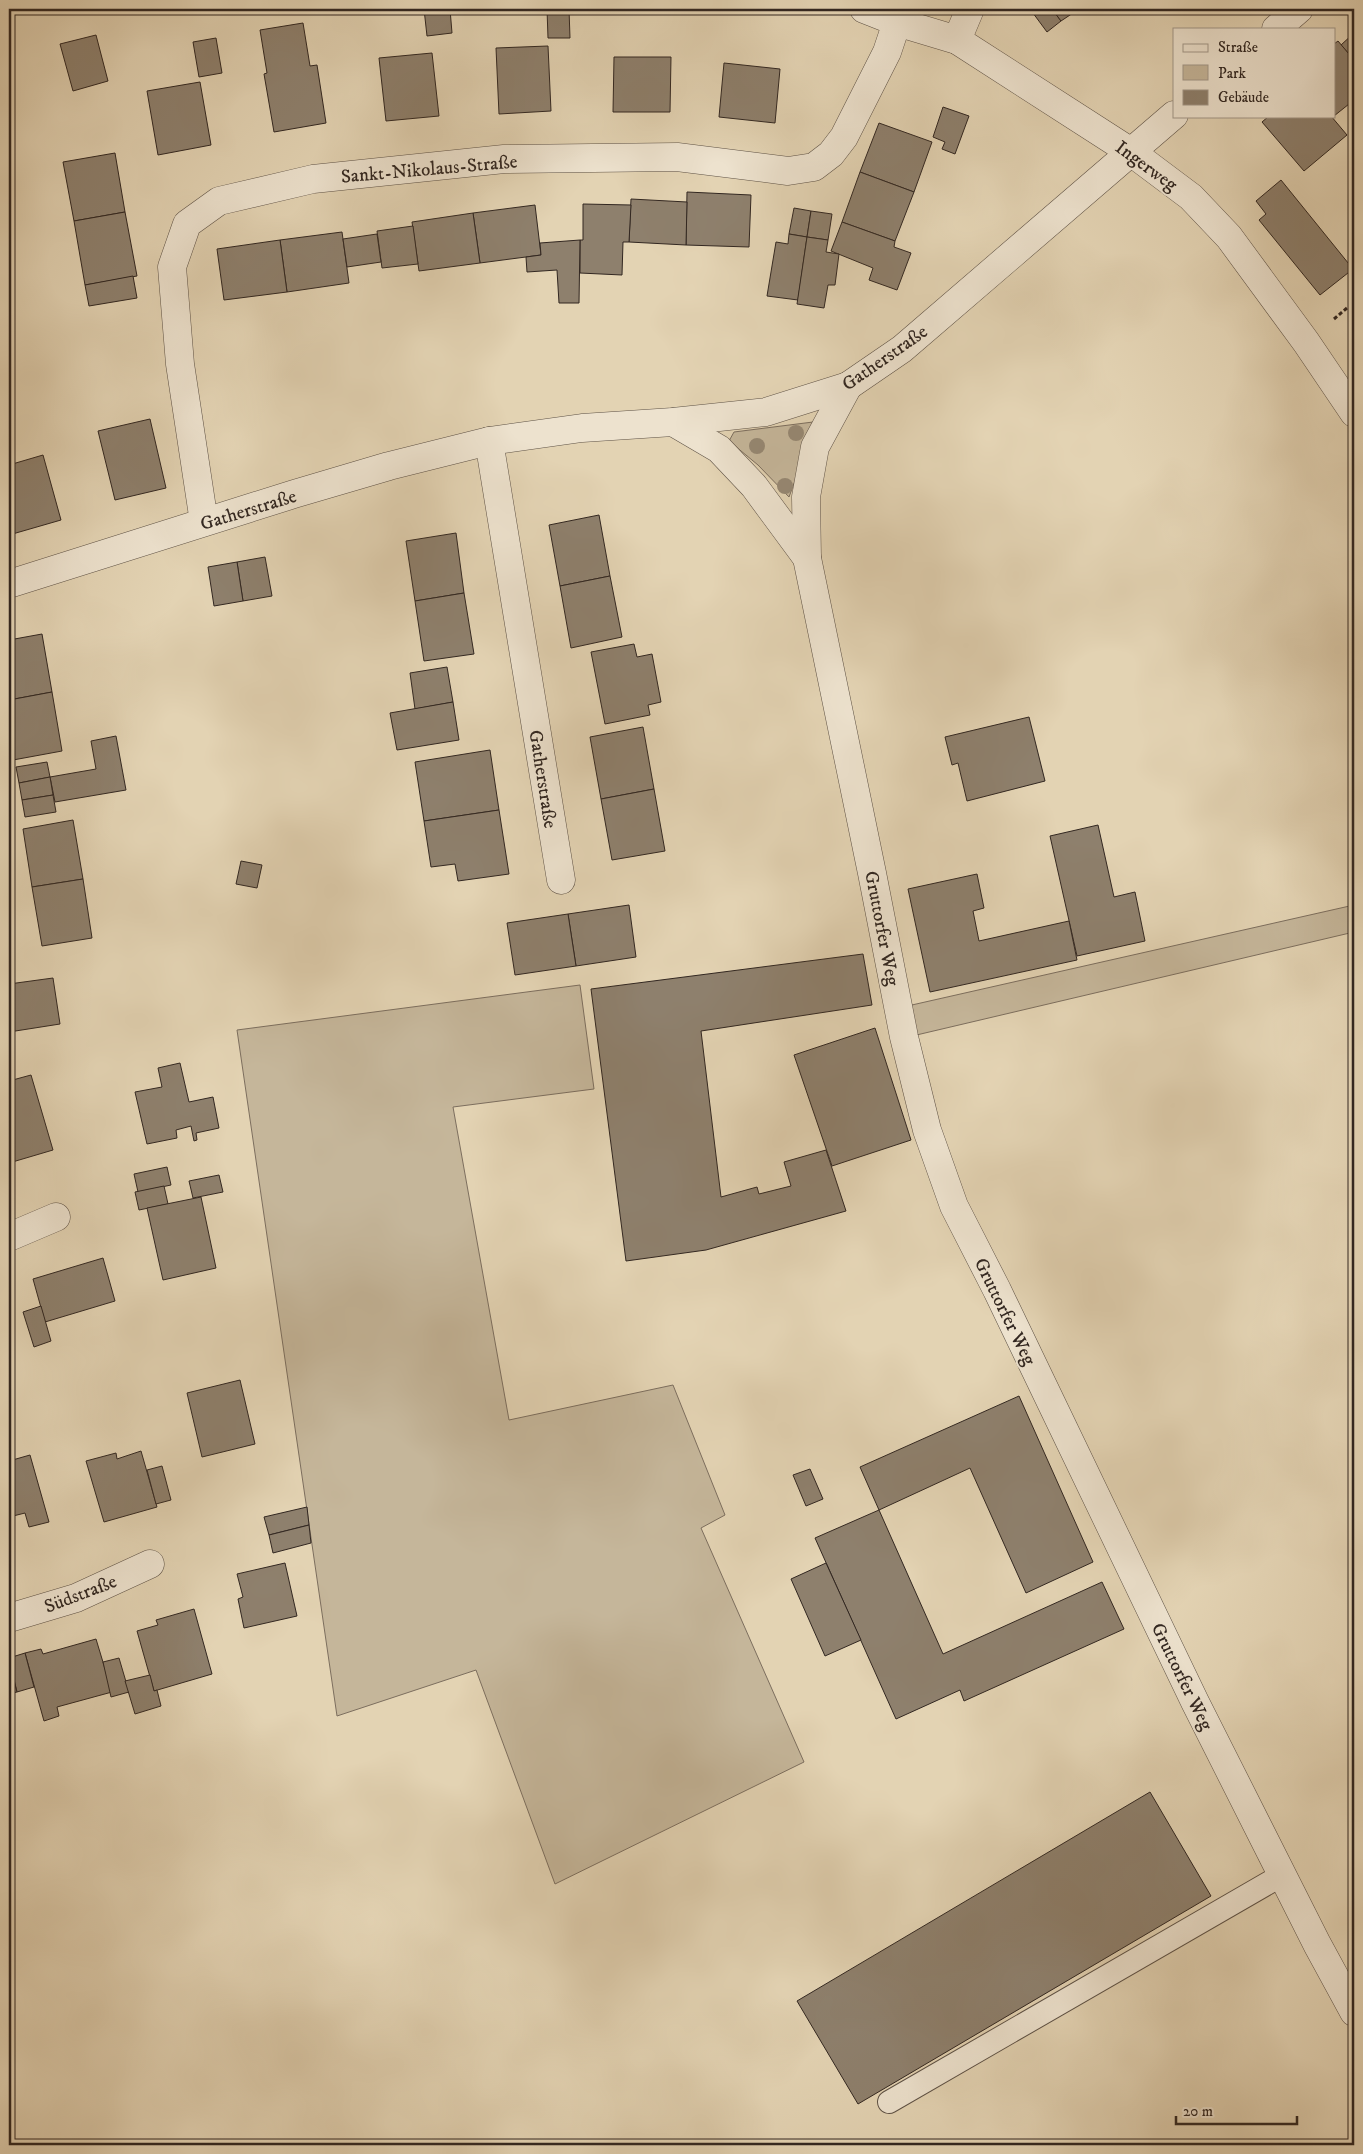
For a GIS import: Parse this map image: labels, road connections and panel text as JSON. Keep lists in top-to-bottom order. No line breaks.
{"streets":{"street":["Ingerweg","Sankt-Nikolaus-Straße","Gatherstraße","Gruttorfer Weg","Südstraße"]},"crossings":[["Ingerweg","Sankt-Nikolaus-Straße"],["Ingerweg","Gatherstraße"],["Sankt-Nikolaus-Straße","Gatherstraße"],["Gatherstraße","Gruttorfer Weg"]],"legend":["Straße","Park","Gebäude"],"scale_bar":"20 m"}
